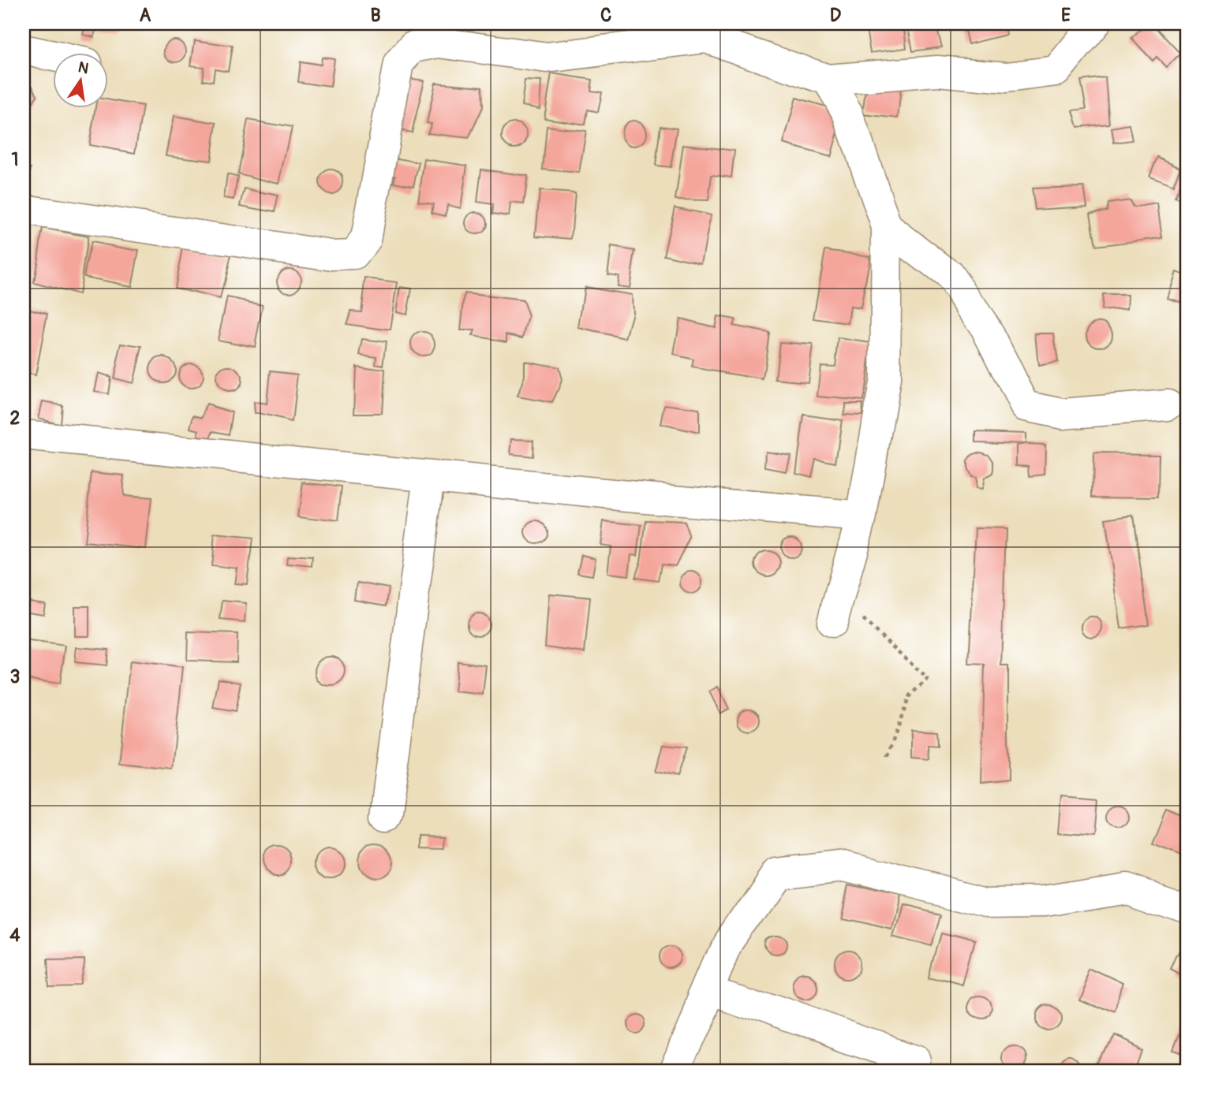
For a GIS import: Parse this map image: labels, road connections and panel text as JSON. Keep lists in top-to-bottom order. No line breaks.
{"north":"top","grid":{"columns":["A","B","C","D","E"],"rows":["1","2","3","4"]}}
